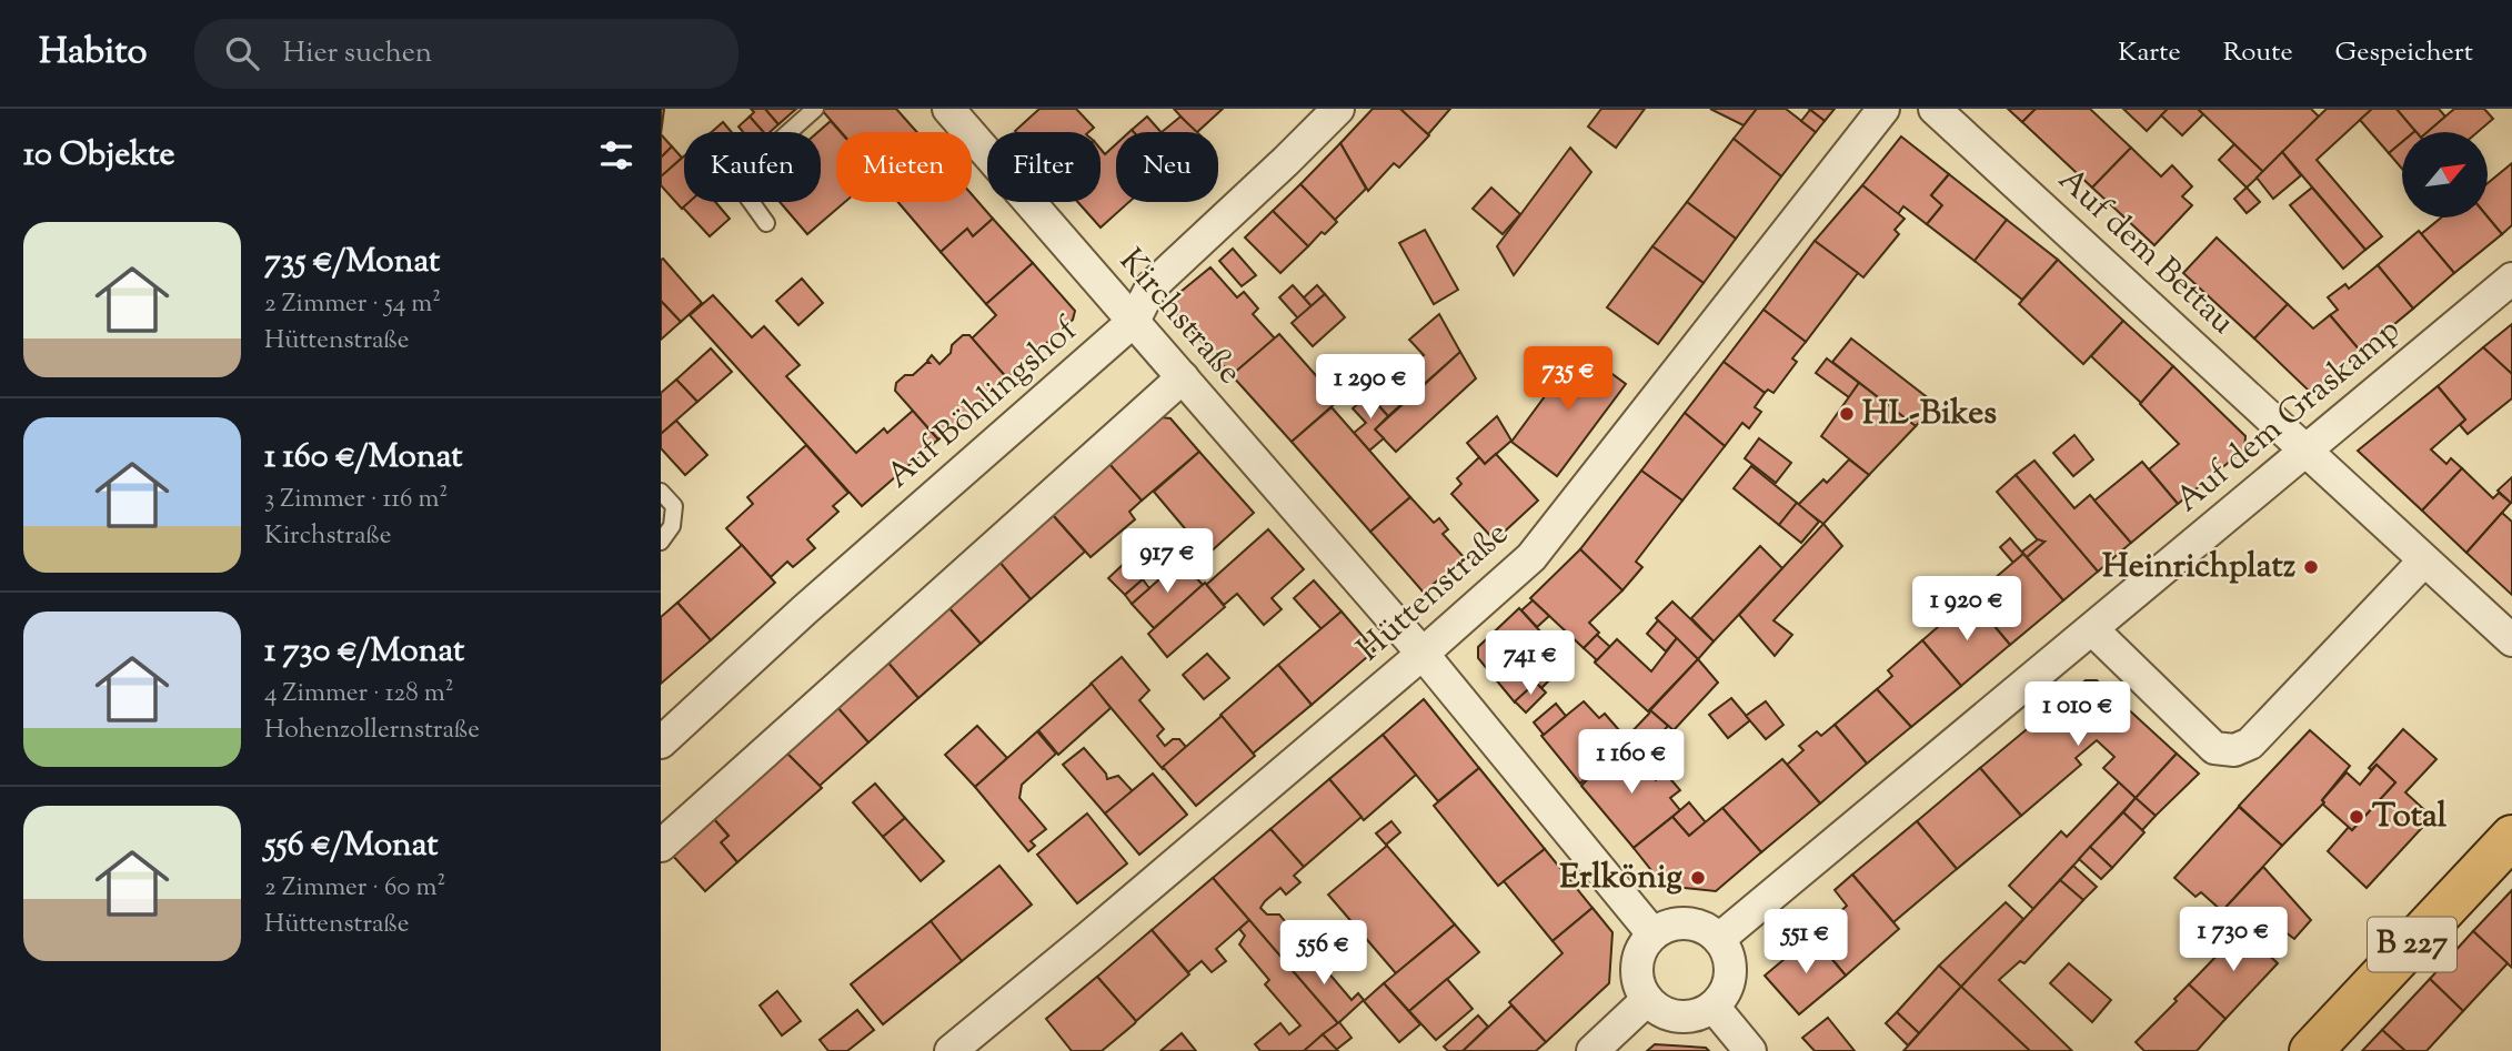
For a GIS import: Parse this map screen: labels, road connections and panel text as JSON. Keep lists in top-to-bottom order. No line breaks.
{"streets":{"main road":["B 227"],"street":["Auf dem Bettau","Kirchstraße","Auf Böhlingshof","Auf dem Graskamp","Hüttenstraße"]},"crossings":[["Auf dem Bettau","Auf dem Graskamp"],["Kirchstraße","Auf Böhlingshof"],["Kirchstraße","Auf dem Graskamp"],["Kirchstraße","Hüttenstraße"]],"places":["HL-Bikes","Heinrichplatz","Total","Erlkönig"],"north":"top right","page":{"header":"Habito","search":"Hier suchen","nav":["Karte","Route","Gespeichert"],"heading":"10 Objekte","chip":["Kaufen","Mieten","Filter","Neu"],"list":[{"name":"735 €/Monat","note":"2 Zimmer · 54 m² · Hüttenstraße"},{"name":"1 160 €/Monat","note":"3 Zimmer · 116 m² · Kirchstraße"},{"name":"1 730 €/Monat","note":"4 Zimmer · 128 m² · Hohenzollernstraße"},{"name":"556 €/Monat","note":"2 Zimmer · 60 m² · Hüttenstraße"}],"price":["735 €","1 290 €","917 €","1 920 €","741 €","1 010 €","1 160 €","1 730 €","551 €","556 €"]}}
